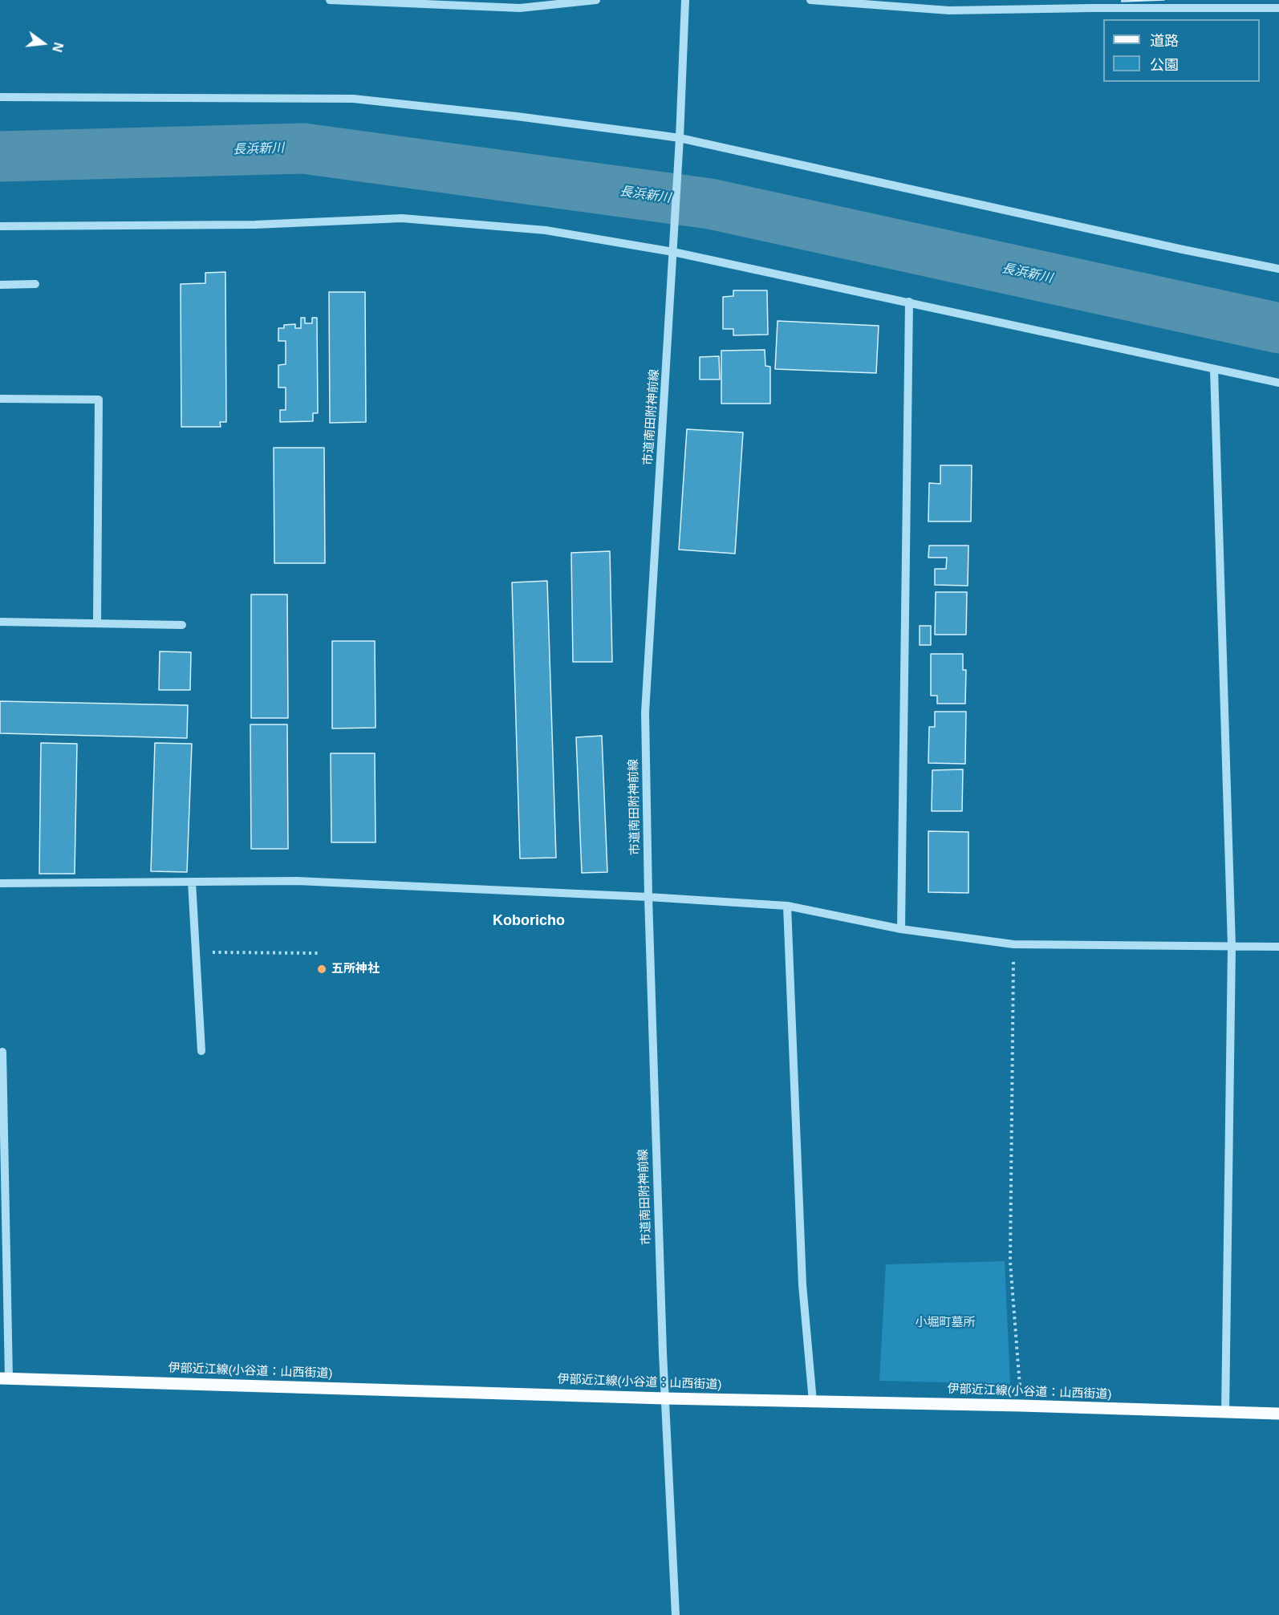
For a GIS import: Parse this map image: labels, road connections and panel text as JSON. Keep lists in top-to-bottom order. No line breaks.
{"streets":{"main road":["伊部近江線(小谷道：山西街道)"],"street":["市道南田附神前線"]},"crossings":[["市道南田附神前線","伊部近江線(小谷道：山西街道)"]],"districts":["Koboricho"],"water":["長浜新川"],"parks":["小堀町墓所"],"places":["五所神社"],"legend":["道路","公園"],"north":"right"}
